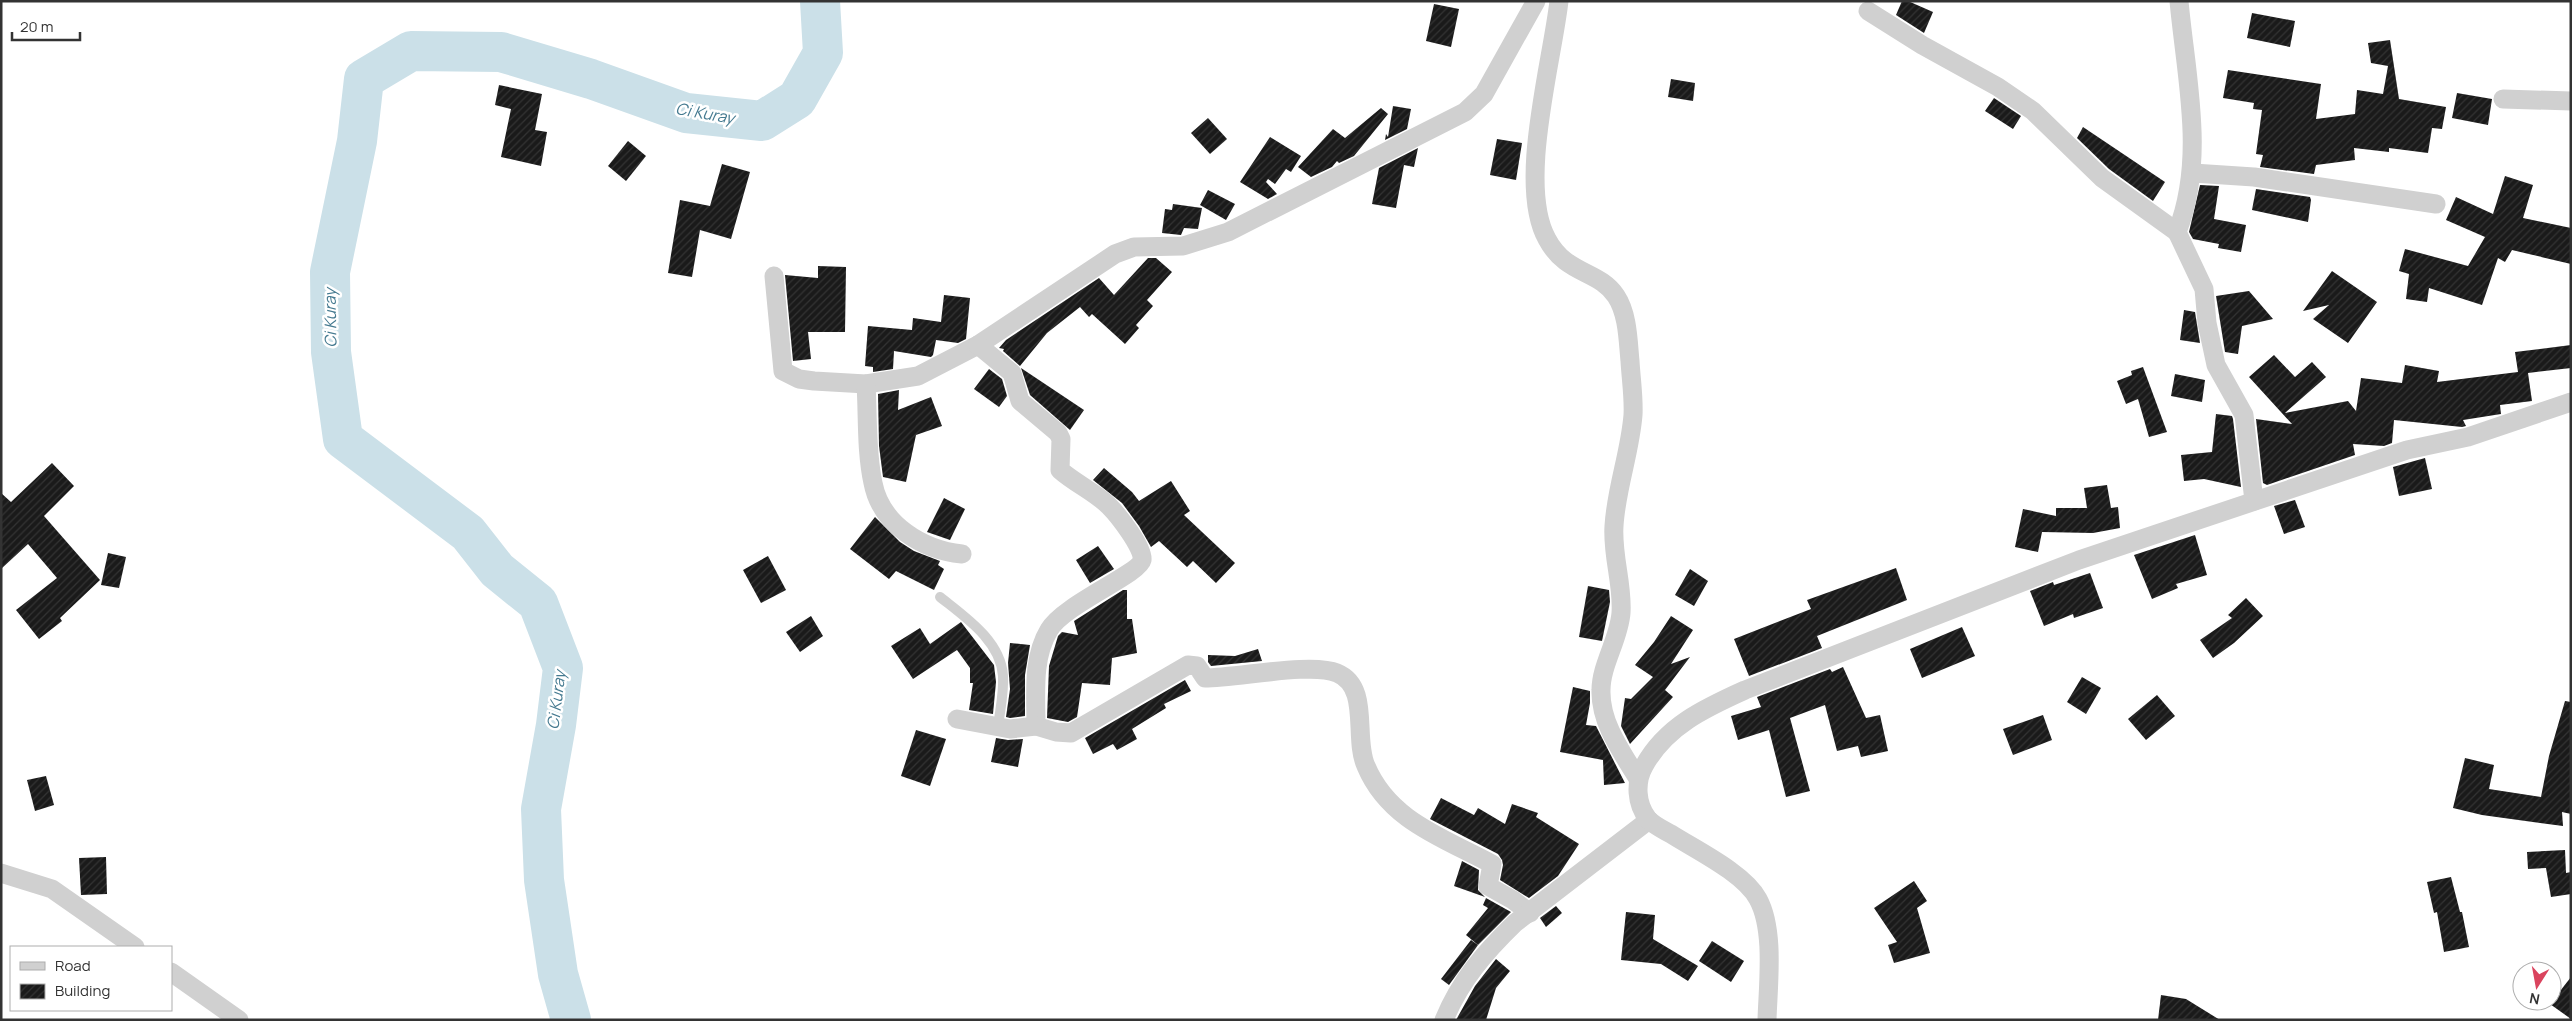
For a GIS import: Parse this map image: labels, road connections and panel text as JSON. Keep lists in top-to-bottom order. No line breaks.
{"water":["Ci Kuray"],"legend":["Road","Building"],"scale_bar":"20 m","north":"bottom"}
